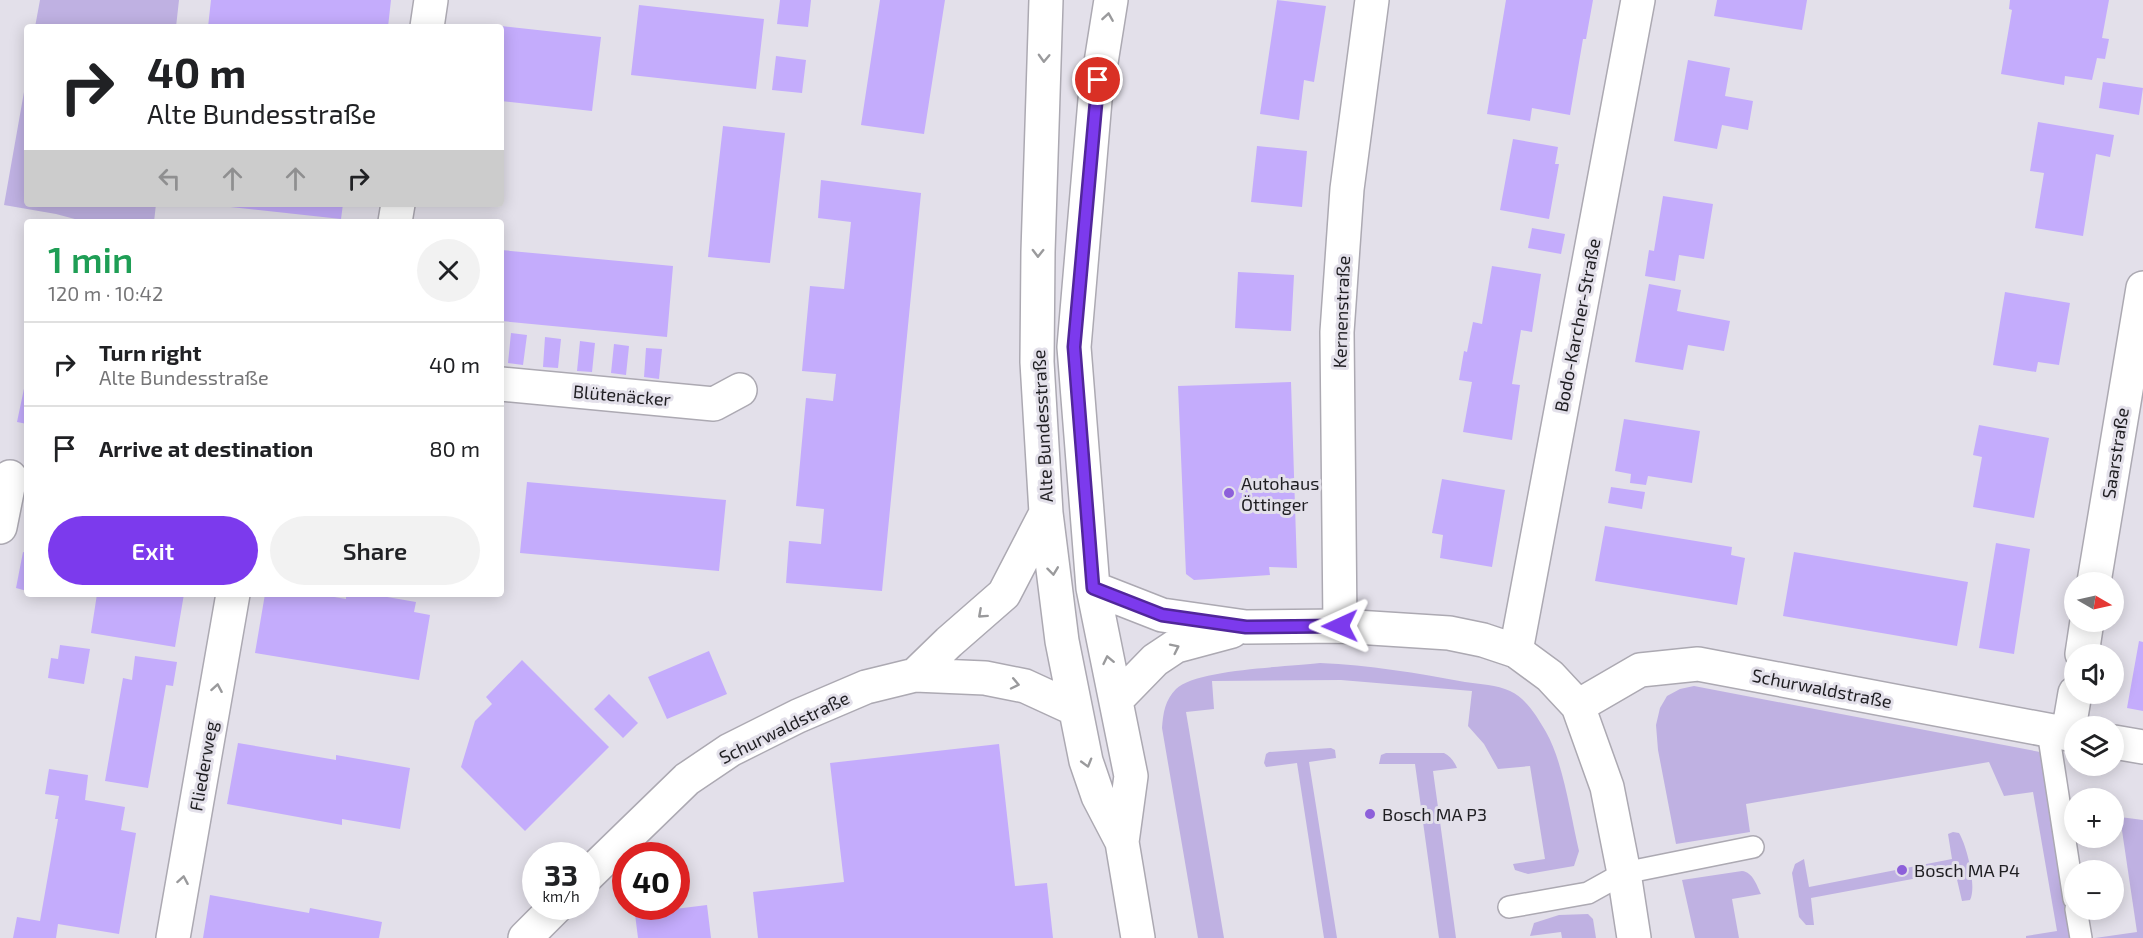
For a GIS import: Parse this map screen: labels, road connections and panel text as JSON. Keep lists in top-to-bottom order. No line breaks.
{"streets":{"street":["Kernenstraße","Bodo-Karcher-Straße","Blütenäcker","Alte Bundesstraße","Saarstraße","Schurwaldstraße","Fliederweg"]},"crossings":[["Alte Bundesstraße","Schurwaldstraße"]],"one_way":["Fliederweg"],"places":["Autohaus Öttinger","Bosch MA P3","Bosch MA P4"],"north":"right","page":{"turn":["40 m","Alte Bundesstraße"],"heading":["1 min","120 m · 10:42"],"list":[{"name":"Turn right","note":"Alte Bundesstraße","value":"40 m"},{"name":"Arrive at destination","value":"80 m"}],"buttons":["Exit","Share"],"map_buttons":["+","−"],"speed":"33 km/h","limit":"40"}}
